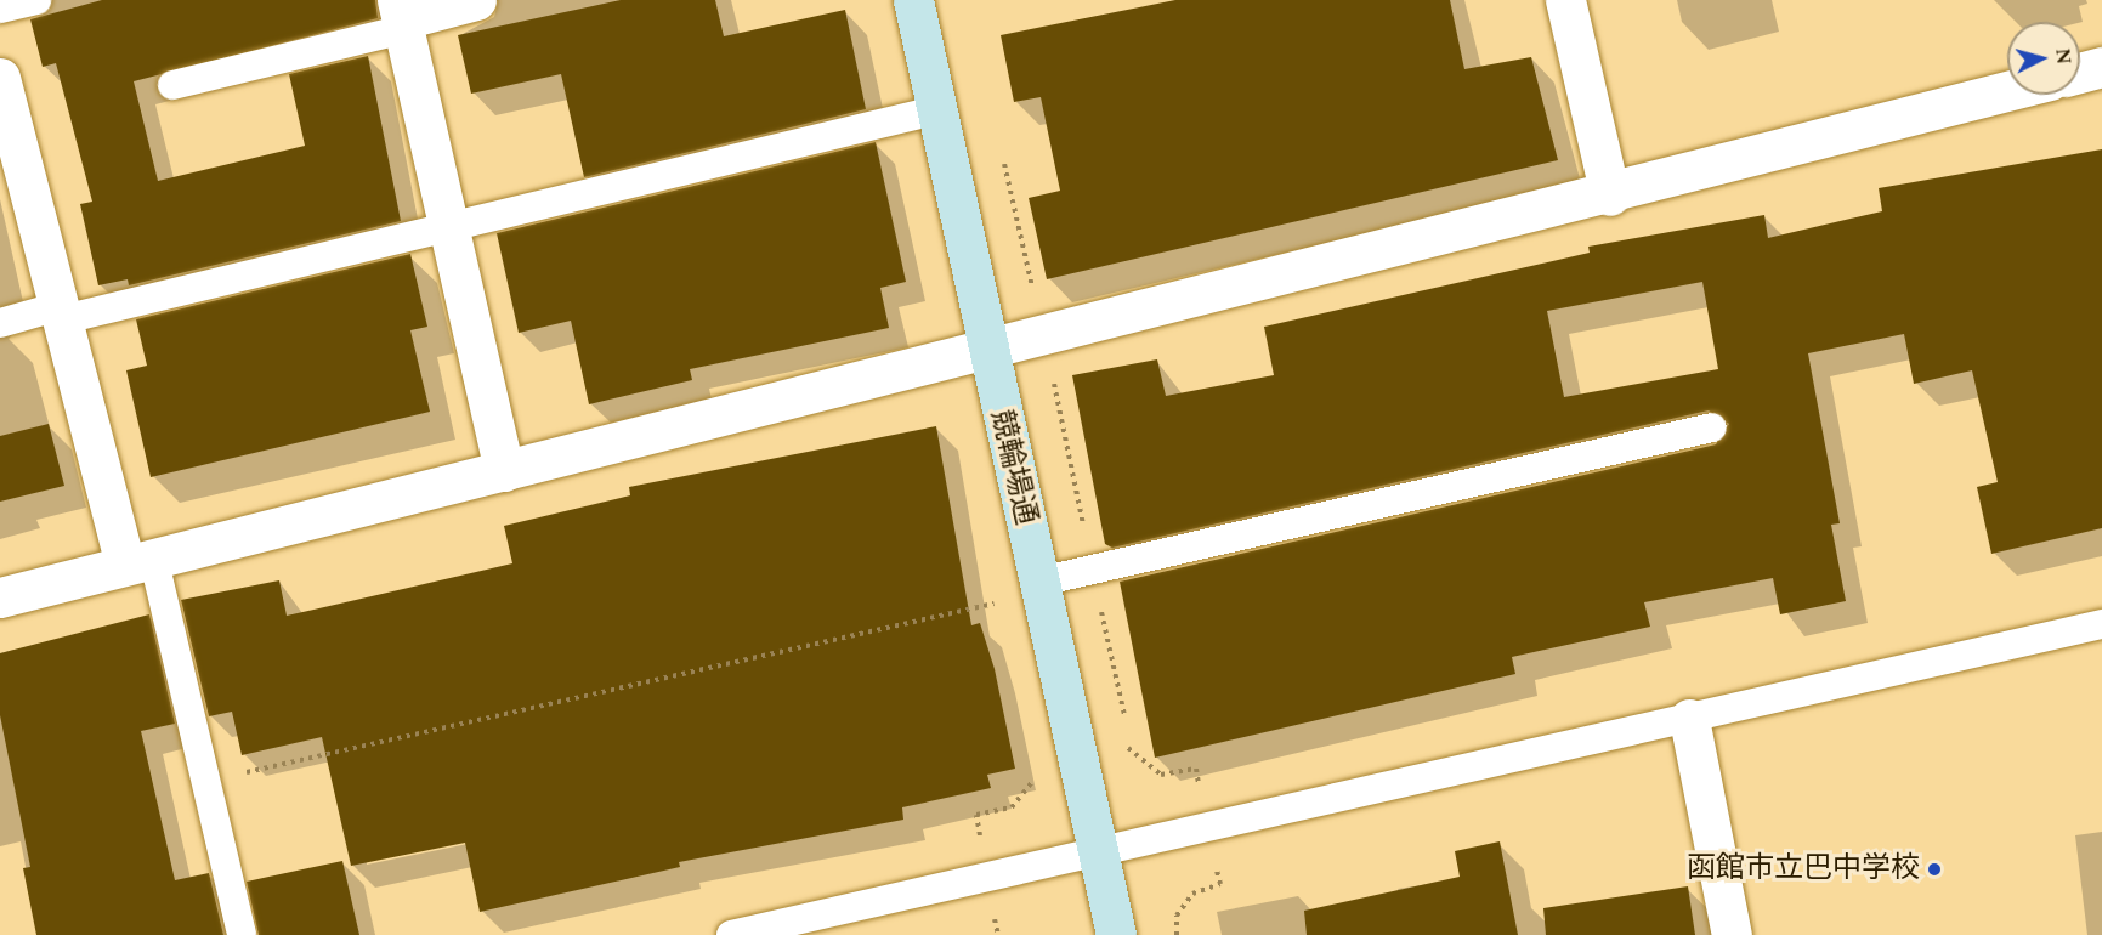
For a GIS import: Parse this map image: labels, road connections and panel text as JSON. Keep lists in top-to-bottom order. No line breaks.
{"streets":{"street":["競輪場通"]},"places":["函館市立巴中学校"],"north":"right"}
